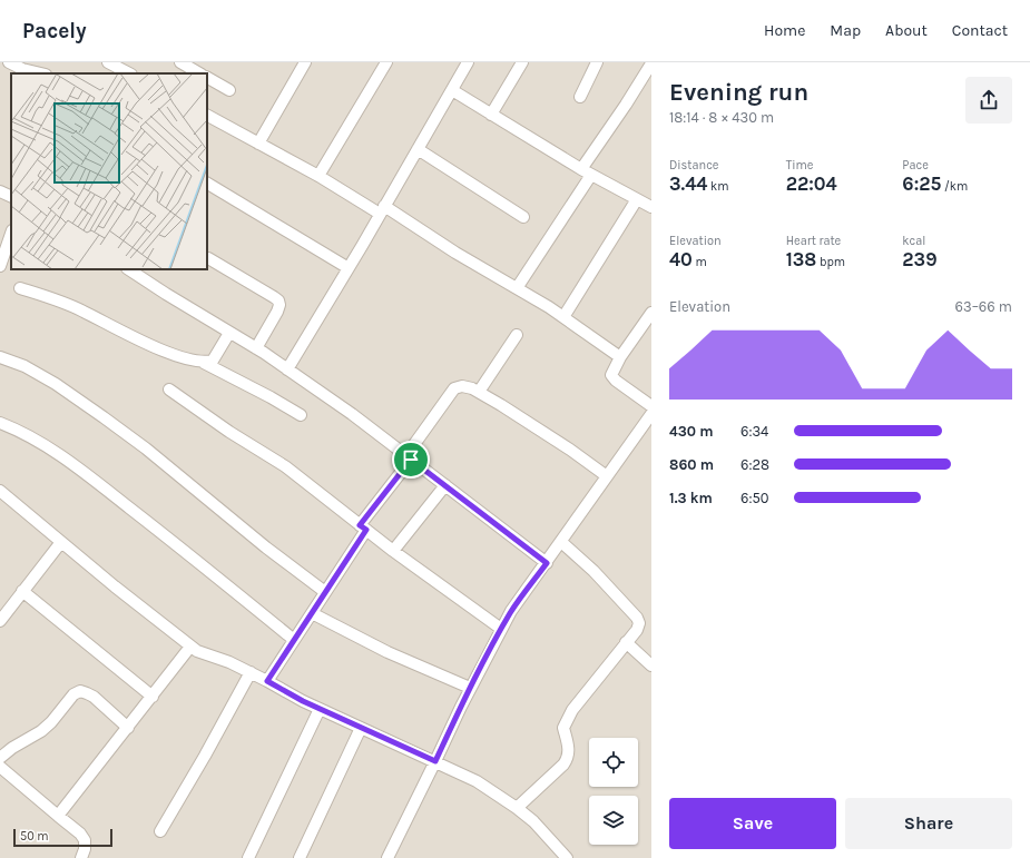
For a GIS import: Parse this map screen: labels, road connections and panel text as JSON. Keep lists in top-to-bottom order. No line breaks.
{"scale_bar":"50 m","page":{"header":"Pacely","nav":["Home","Map","About","Contact"],"heading":["Evening run","18:14 · 8 × 430 m"],"stats":[["Distance","3.44 km"],["Time","22:04"],["Pace","6:25 /km"],["Elevation","40 m"],["Heart rate","138 bpm"],["kcal","239"]],"chart":["Elevation","63–66 m"],"list":[{"name":"430 m","note":"6:34"},{"name":"860 m","note":"6:28"},{"name":"1.3 km","note":"6:50"}],"buttons":["Save","Share"],"scale":"50 m"}}
